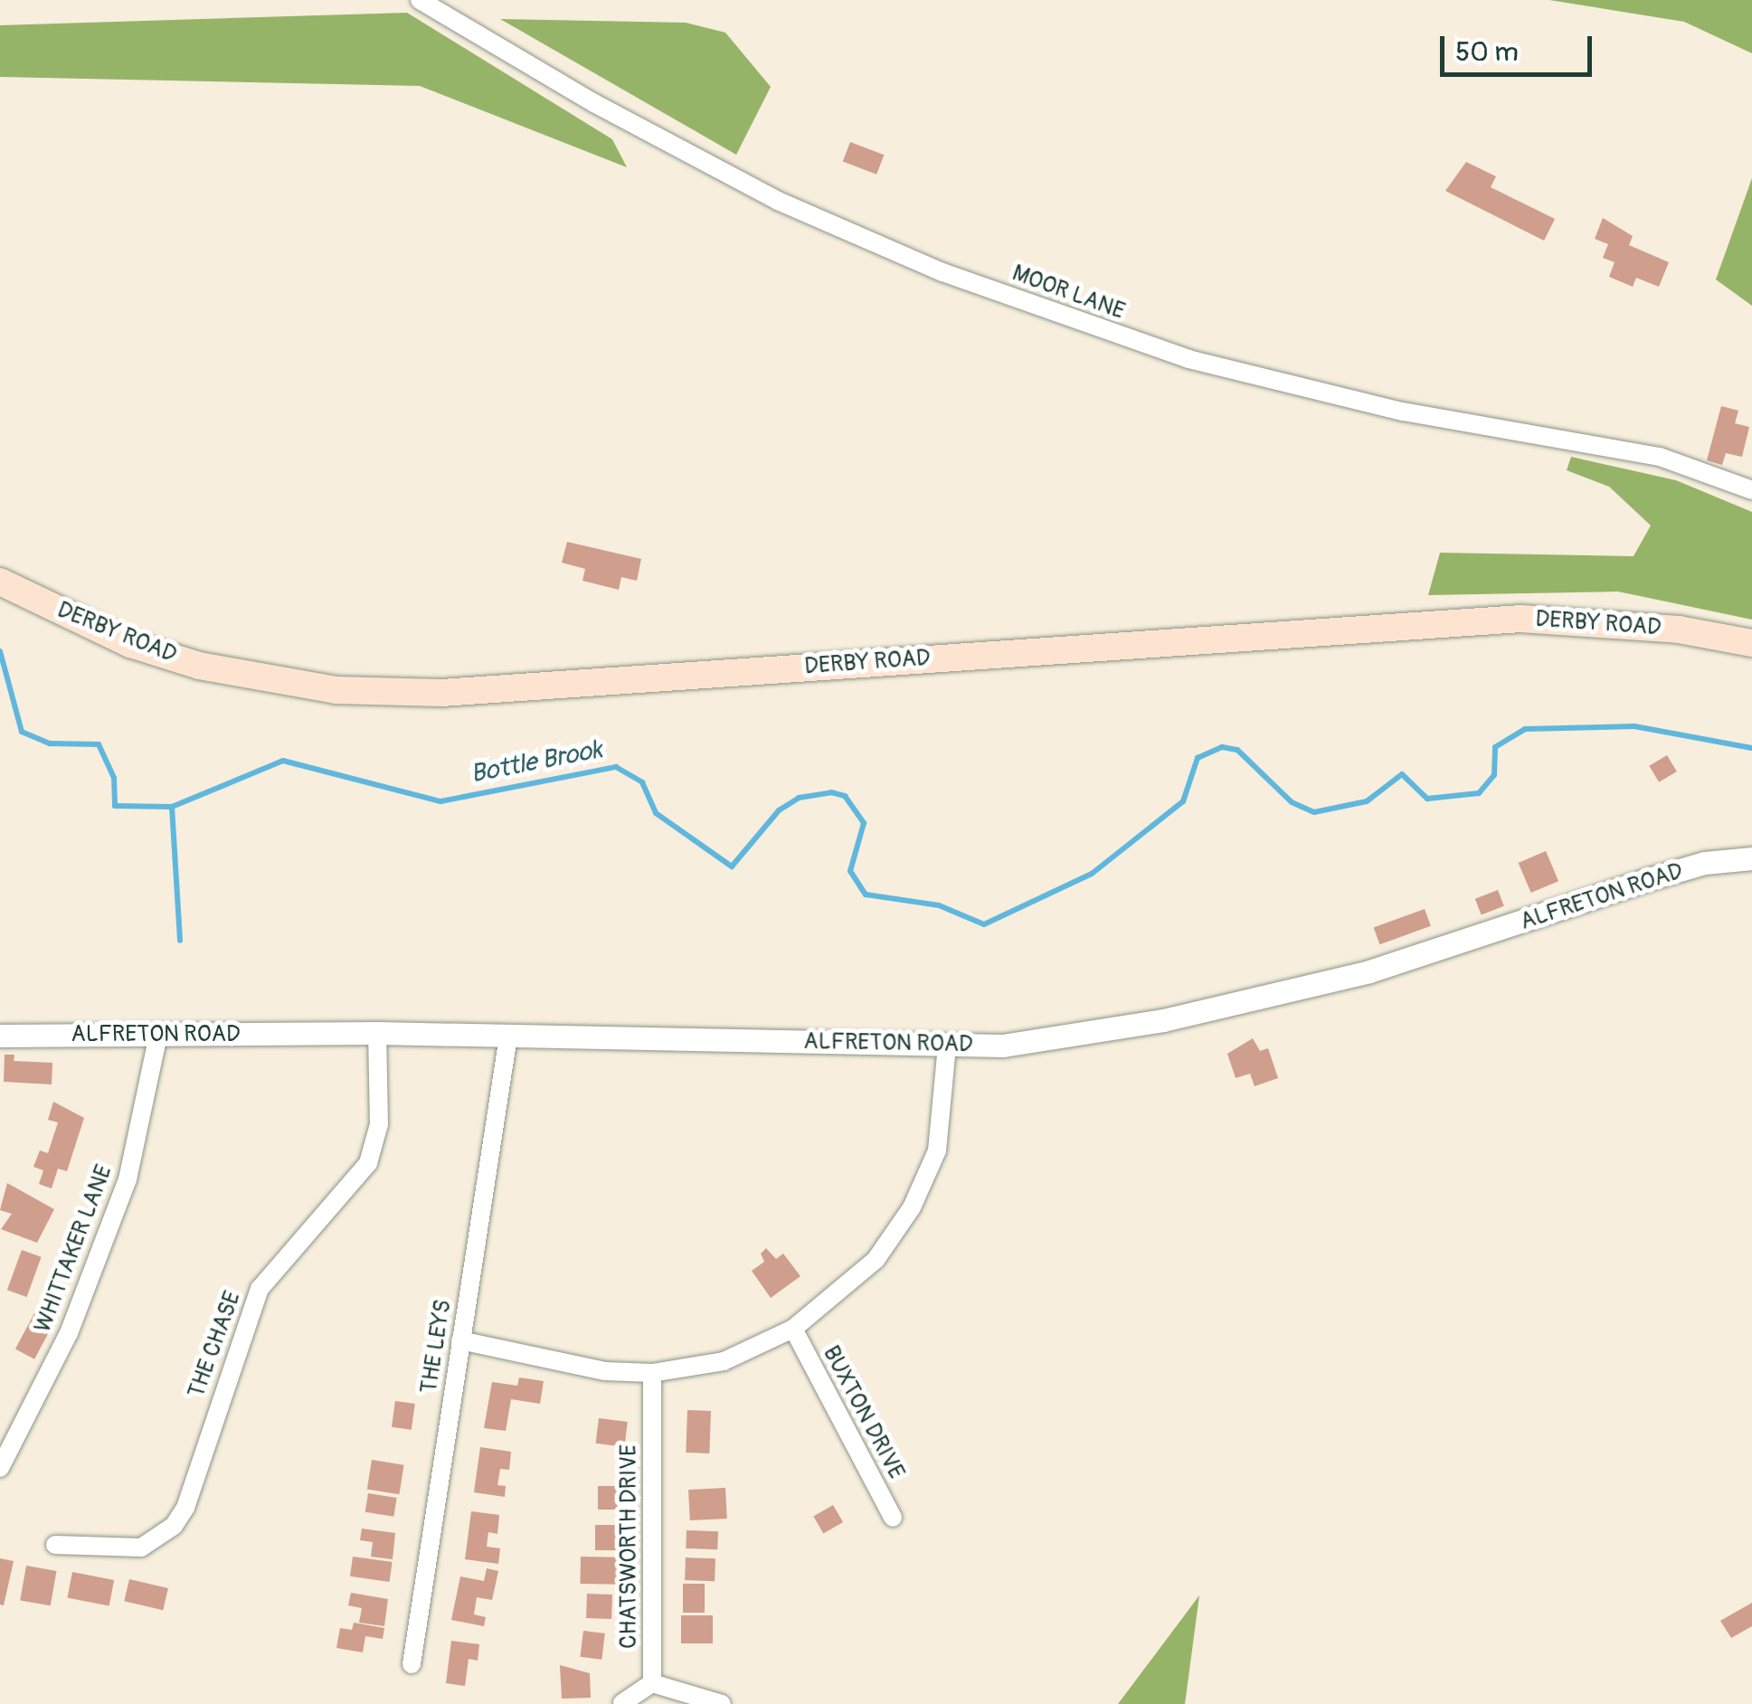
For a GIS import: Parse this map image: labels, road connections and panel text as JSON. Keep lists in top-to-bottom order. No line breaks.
{"streets":{"main road":["DERBY ROAD"],"street":["MOOR LANE","ALFRETON ROAD","WHITTAKER LANE","THE CHASE","THE LEYS","BUXTON DRIVE","CHATSWORTH DRIVE"]},"crossings":[["ALFRETON ROAD","WHITTAKER LANE"],["ALFRETON ROAD","THE CHASE"],["ALFRETON ROAD","THE LEYS"]],"water":["Bottle Brook"],"scale_bar":"50 m"}
